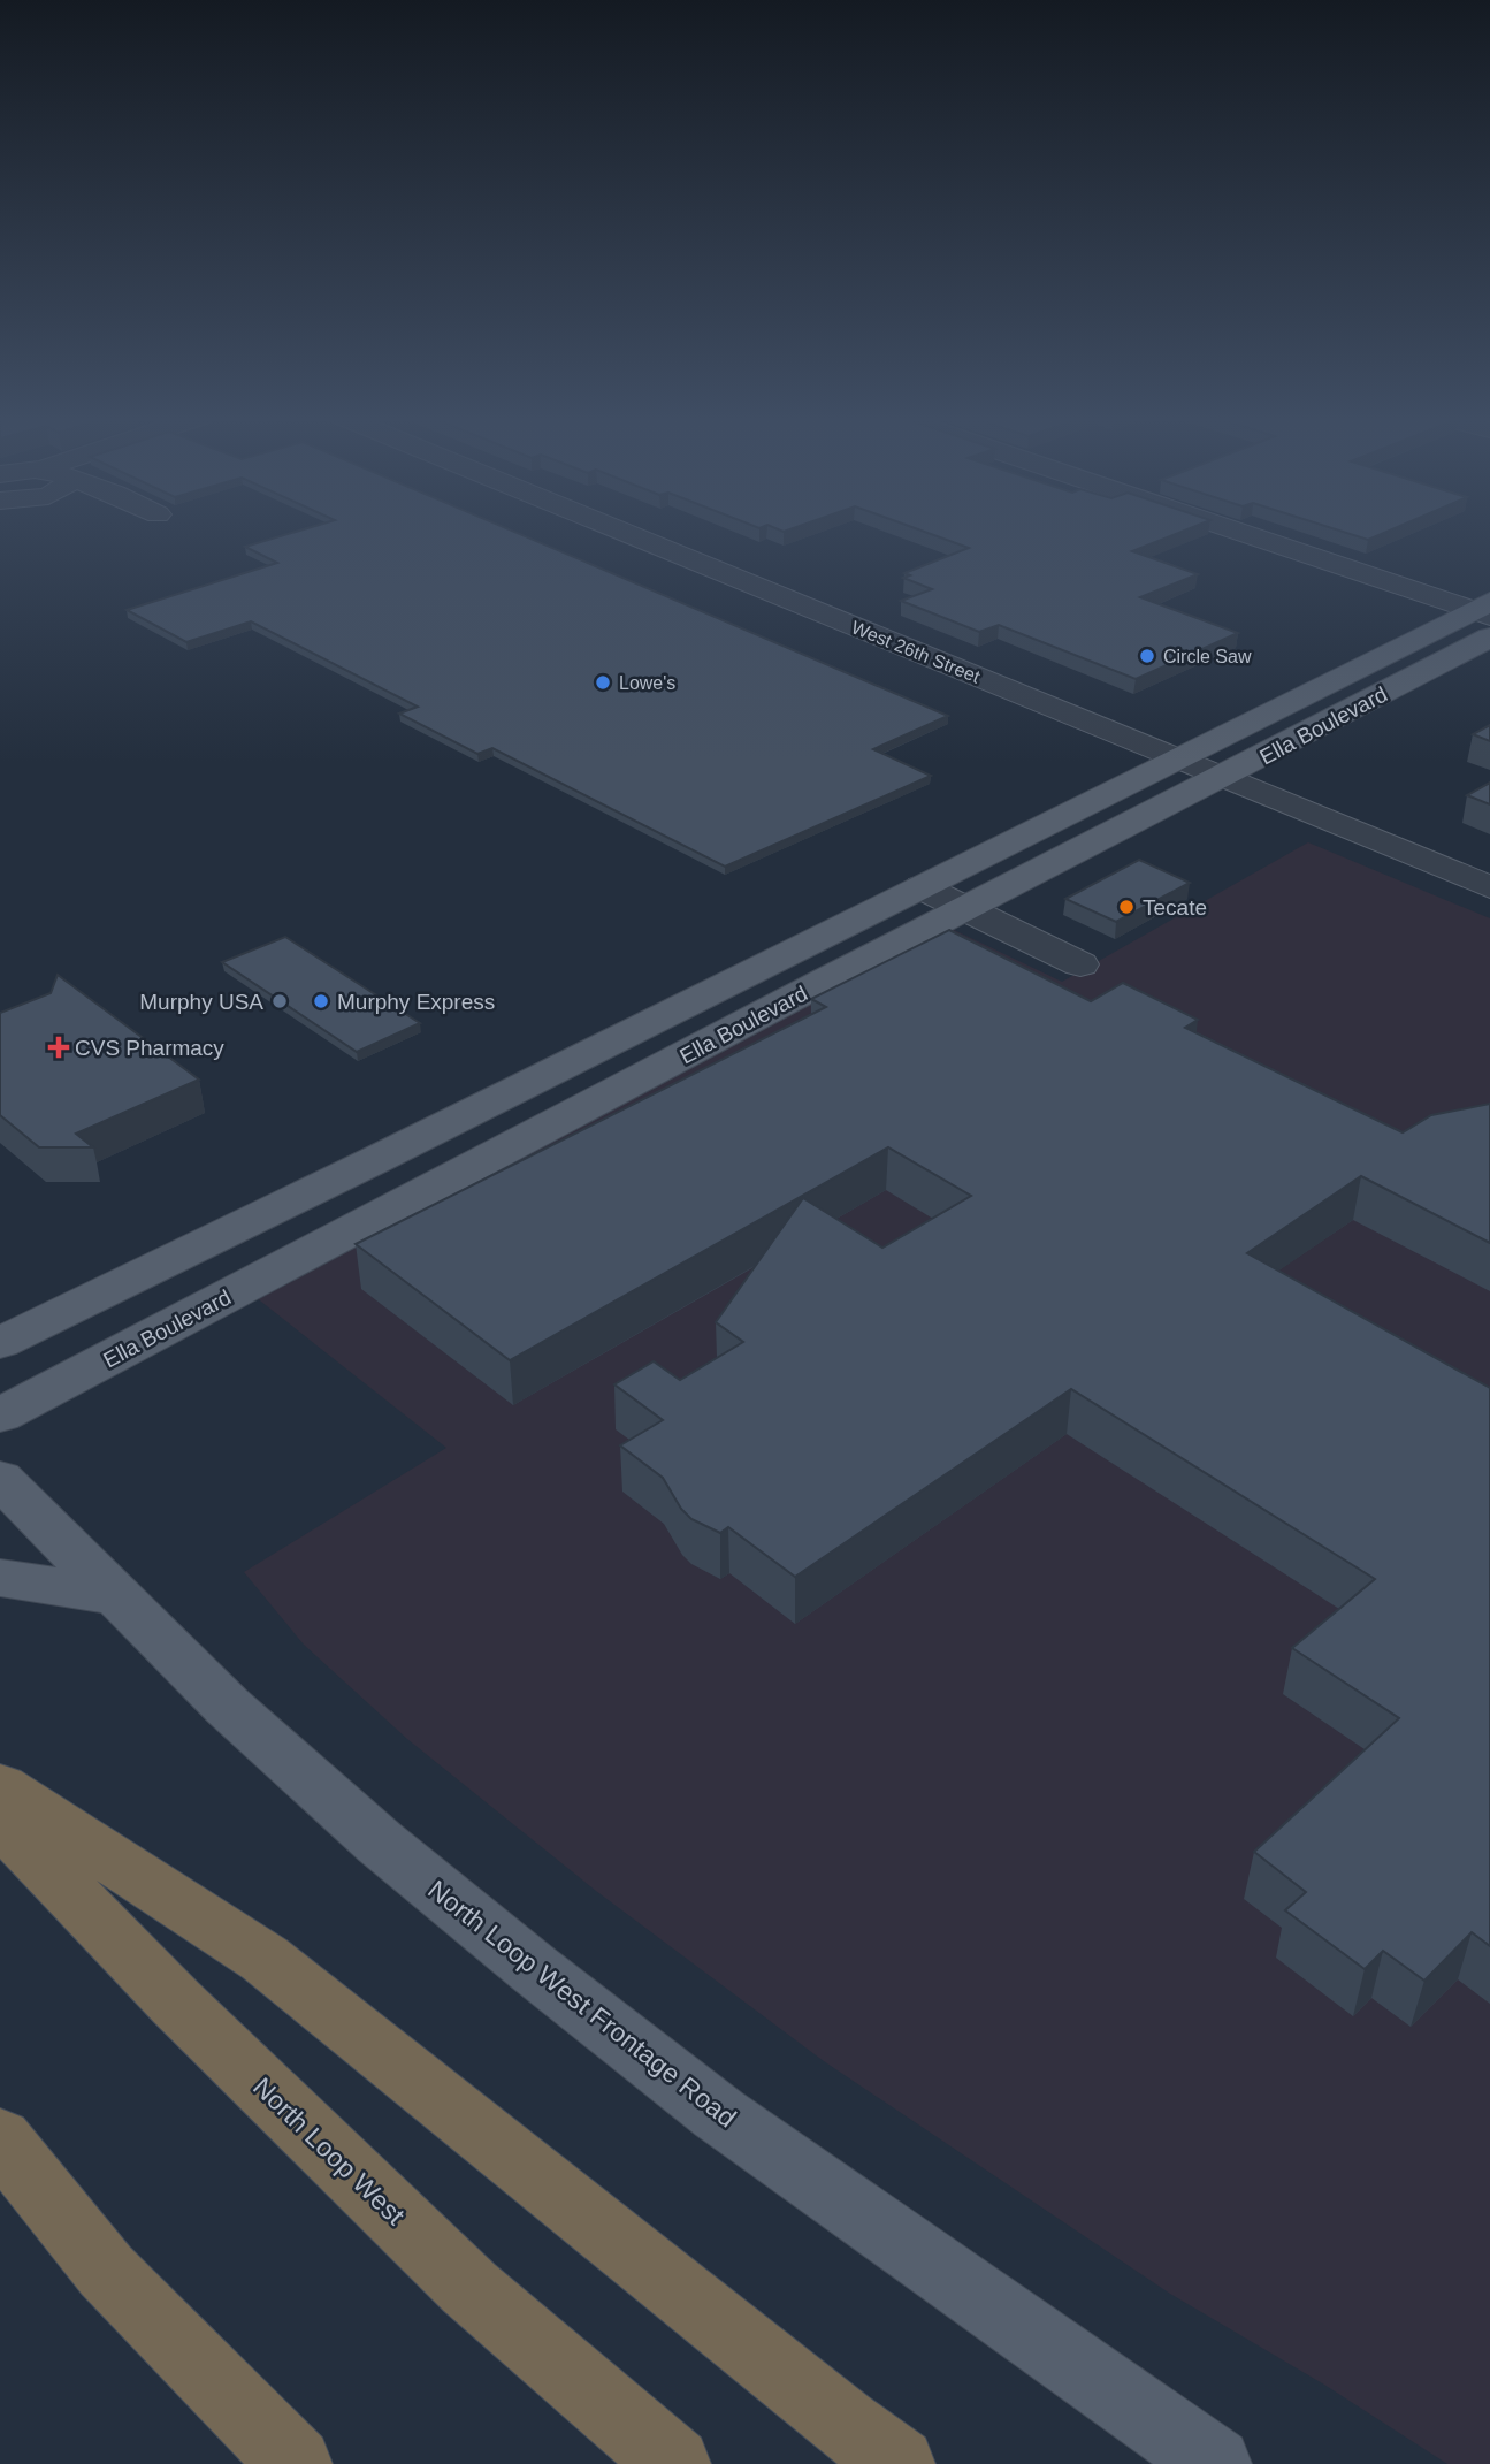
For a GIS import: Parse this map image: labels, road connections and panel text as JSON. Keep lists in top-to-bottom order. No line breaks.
{"streets":{"highway":["North Loop West"],"main road":["Ella Boulevard","North Loop West Frontage Road"],"street":["West 26th Street"]},"crossings":[["West 26th Street","Ella Boulevard"]],"places":{"other":["Circle Saw","Lowe's","Tecate","Murphy USA","Murphy Express"],"health":["CVS Pharmacy"]}}
